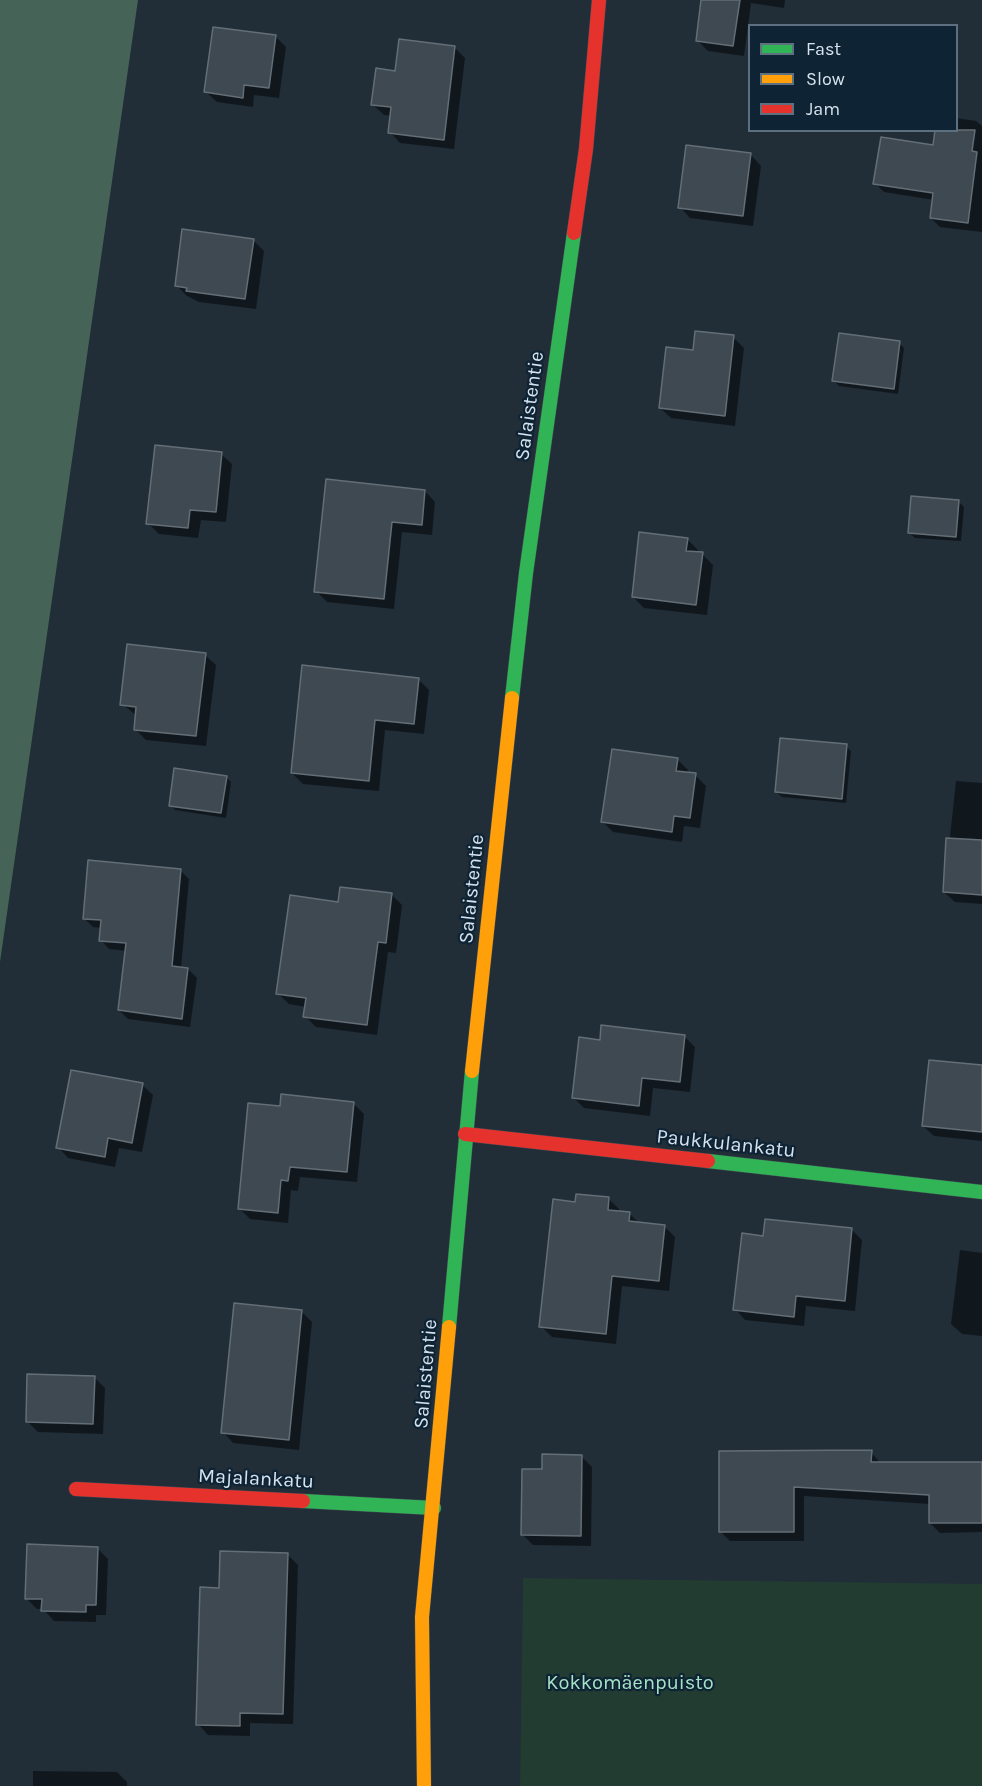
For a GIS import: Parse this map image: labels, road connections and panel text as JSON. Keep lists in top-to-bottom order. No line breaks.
{"streets":{"street":["Salaistentie","Paukkulankatu","Majalankatu"]},"crossings":[["Salaistentie","Paukkulankatu"],["Salaistentie","Majalankatu"]],"parks":["Kokkomäenpuisto"],"legend":["Fast","Slow","Jam"]}
